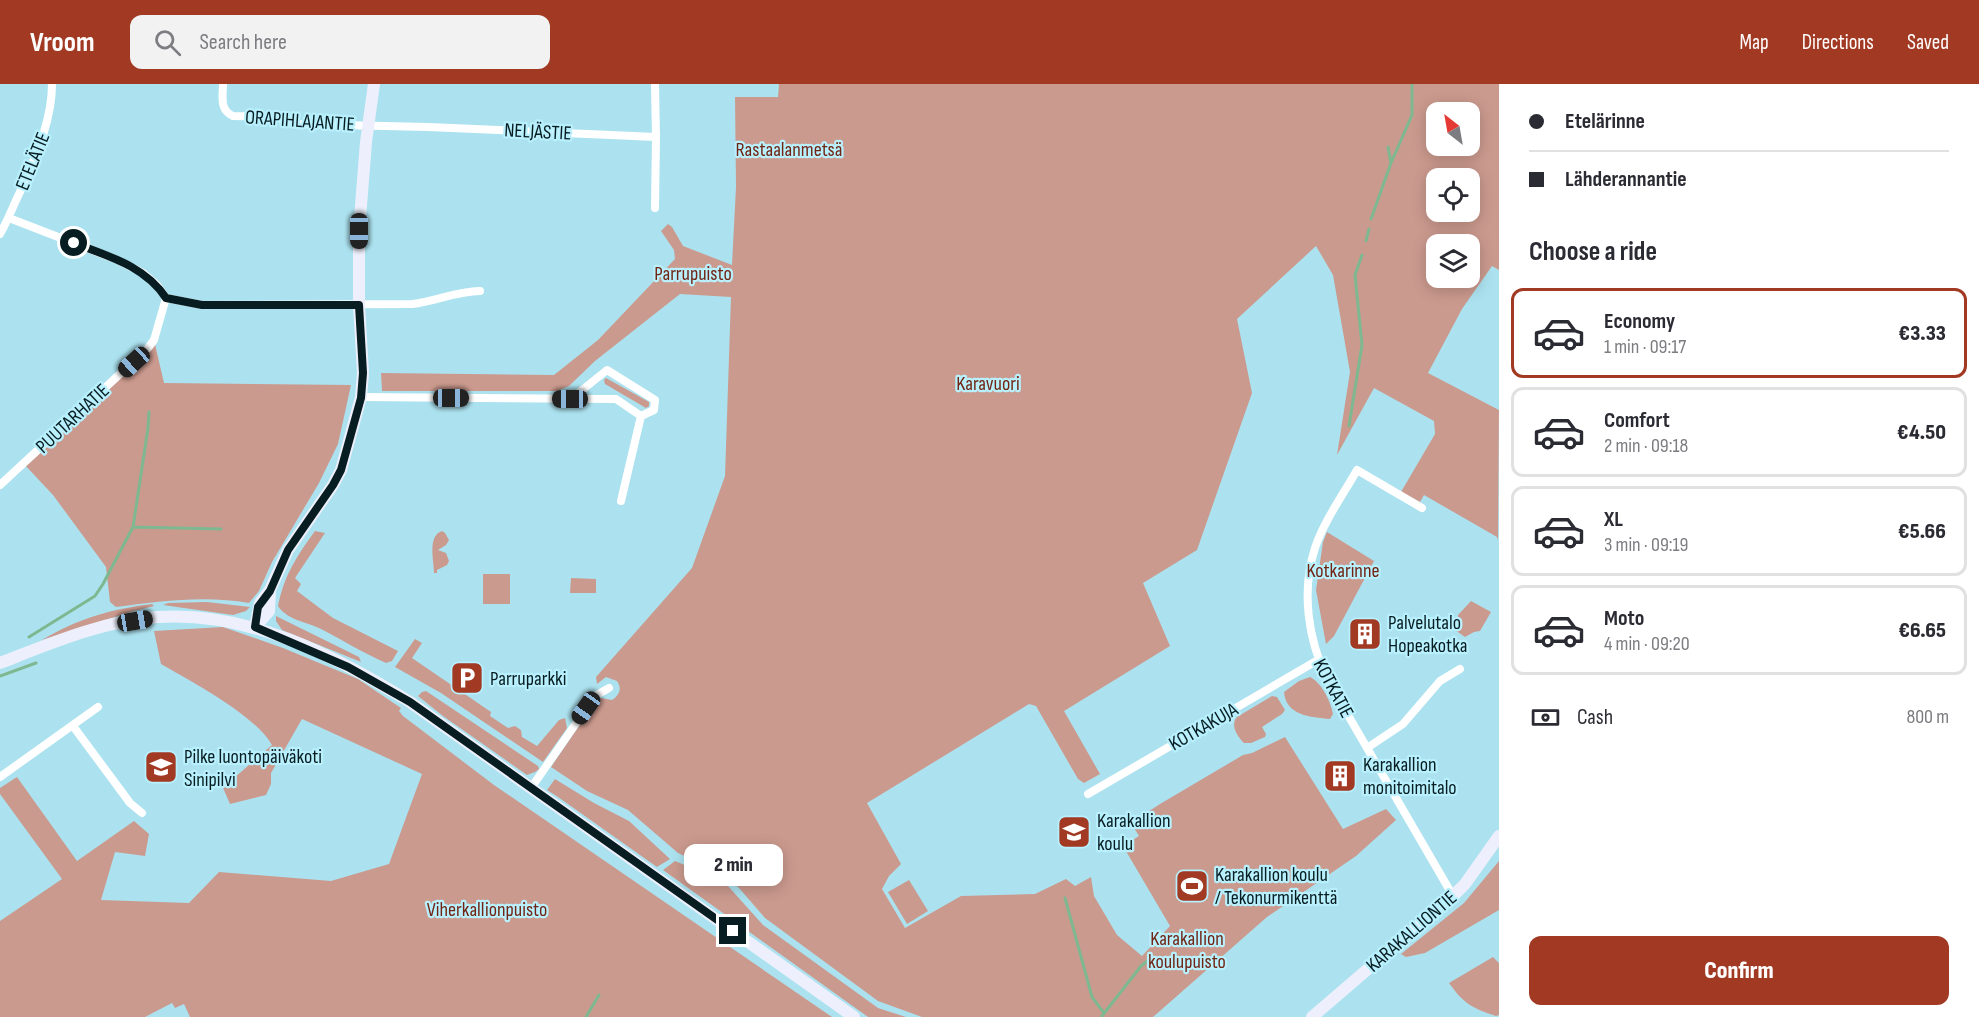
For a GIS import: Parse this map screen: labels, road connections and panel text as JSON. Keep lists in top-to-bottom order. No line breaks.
{"streets":{"main road":["KARAKALLIONTIE"],"street":["ORAPIHLAJANTIE","NELJÄSTIE","ETELÄTIE","PUUTARHATIE","KOTKATIE","KOTKAKUJA"]},"crossings":[["ORAPIHLAJANTIE","NELJÄSTIE"],["KOTKATIE","KOTKAKUJA"],["KOTKATIE","KARAKALLIONTIE"]],"parks":["Rastaalanmetsä","Parrupuisto","Karavuori","Kotkarinne","Viherkallionpuisto","Karakallion koulupuisto"],"places":{"building":["Palvelutalo Hopeakotka","Karakallion monitoimitalo"],"parking":["Parruparkki"],"school or university":["Pilke luontopäiväkoti Sinipilvi","Karakallion koulu"],"sports":["Karakallion koulu / Tekonurmikenttä"]},"north":"top left","page":{"header":"Vroom","search":"Search here","nav":["Map","Directions","Saved"],"banner":["Etelärinne","Lähderannantie"],"heading":"Choose a ride","list":[{"name":"Economy","note":"1 min · 09:17","value":"€3.33"},{"name":"Comfort","note":"2 min · 09:18","value":"€4.50"},{"name":"XL","note":"3 min · 09:19","value":"€5.66"},{"name":"Moto","note":"4 min · 09:20","value":"€6.65"}],"pay":["Cash","800 m"],"bubble":"2 min","buttons":"Confirm"}}
